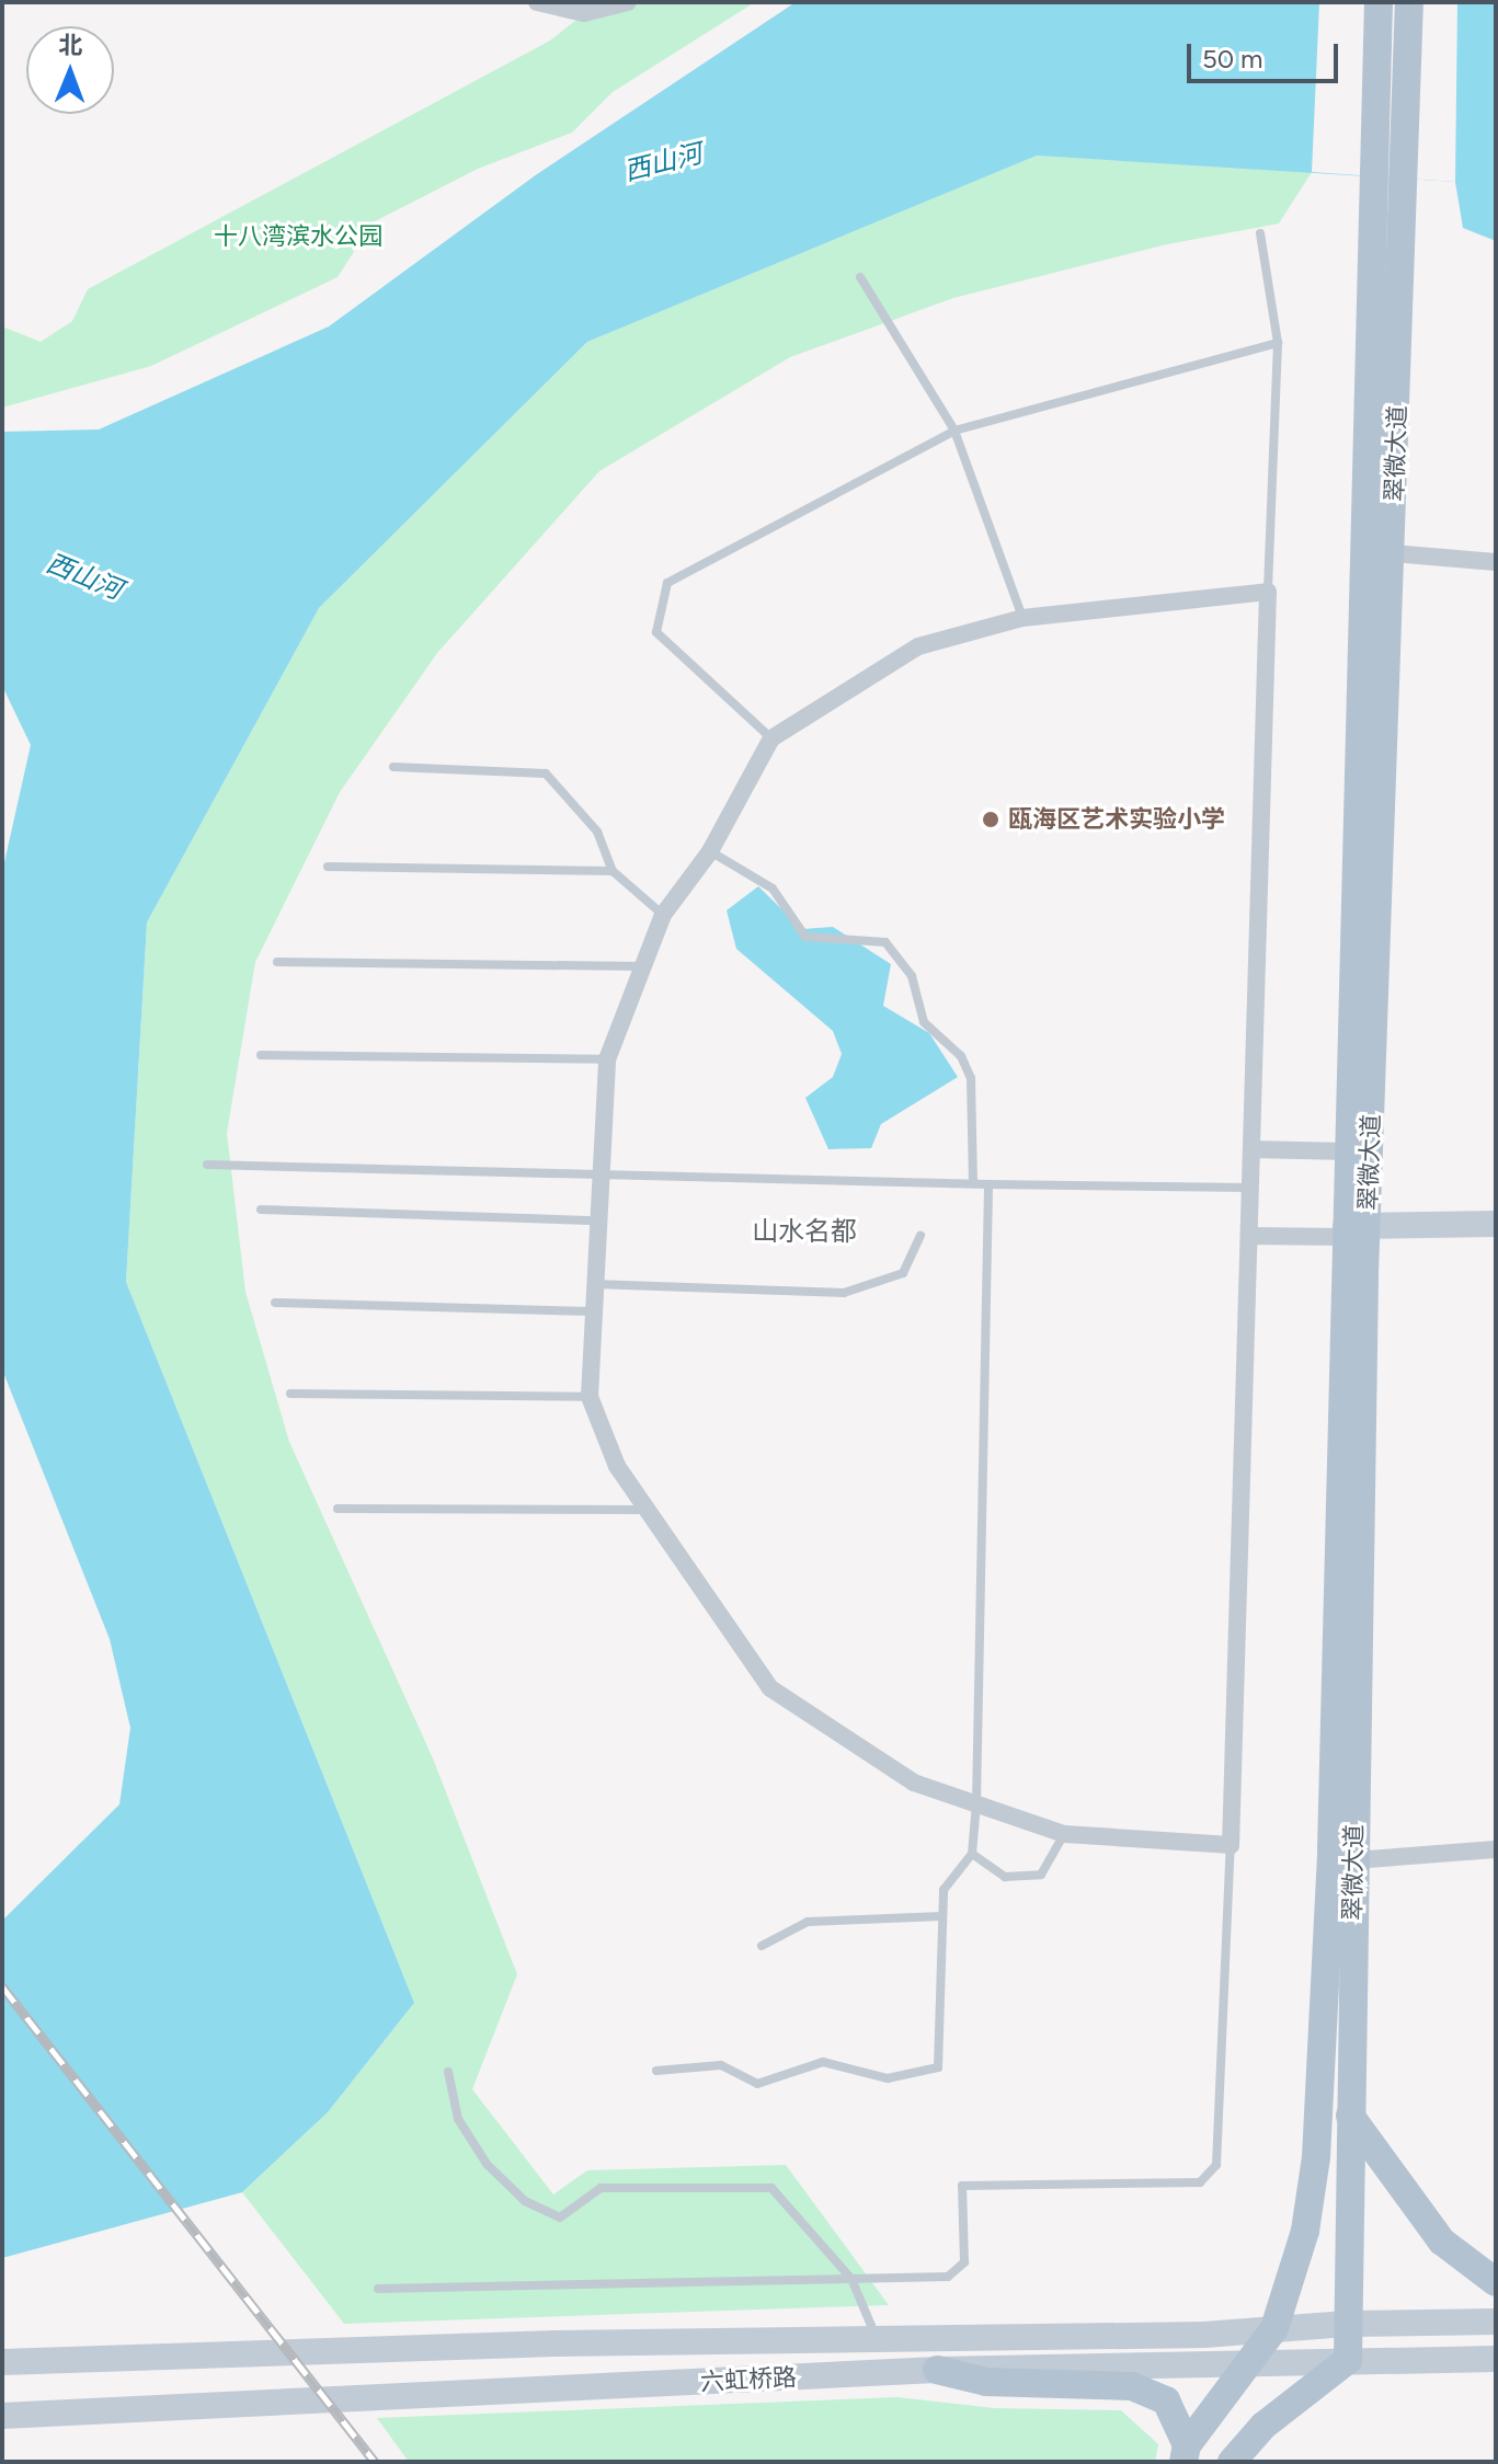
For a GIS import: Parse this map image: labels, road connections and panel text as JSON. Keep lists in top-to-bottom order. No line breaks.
{"streets":{"main road":["翠微大道","六虹桥路"]},"crossings":[["翠微大道","六虹桥路"]],"districts":["山水名都"],"water":["西山河"],"parks":["十八湾滨水公园"],"places":["瓯海区艺术实验小学"],"scale_bar":"50 m","north":"top"}
